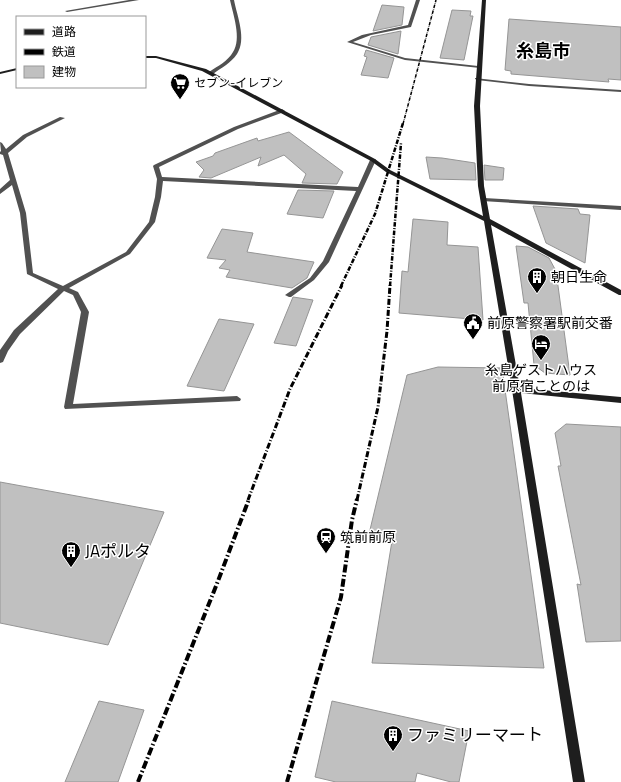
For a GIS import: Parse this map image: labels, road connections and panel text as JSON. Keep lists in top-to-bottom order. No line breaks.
{"districts":["糸島市"],"places":{"supermarket":["セブン-イレブン"],"building":["朝日生命","JAポルタ","ファミリーマート"],"public building":["前原警察署駅前交番"],"hotel":["糸島ゲストハウス 前原宿ことのは"],"station":["筑前前原"]},"legend":["道路","鉄道","建物"]}
